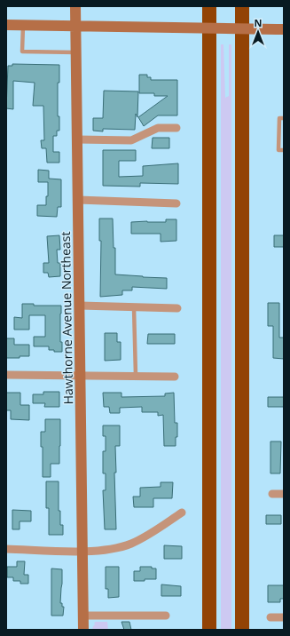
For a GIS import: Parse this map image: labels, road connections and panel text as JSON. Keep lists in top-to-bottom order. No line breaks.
{"streets":{"main road":["Hawthorne Avenue Northeast"]},"north":"top"}
